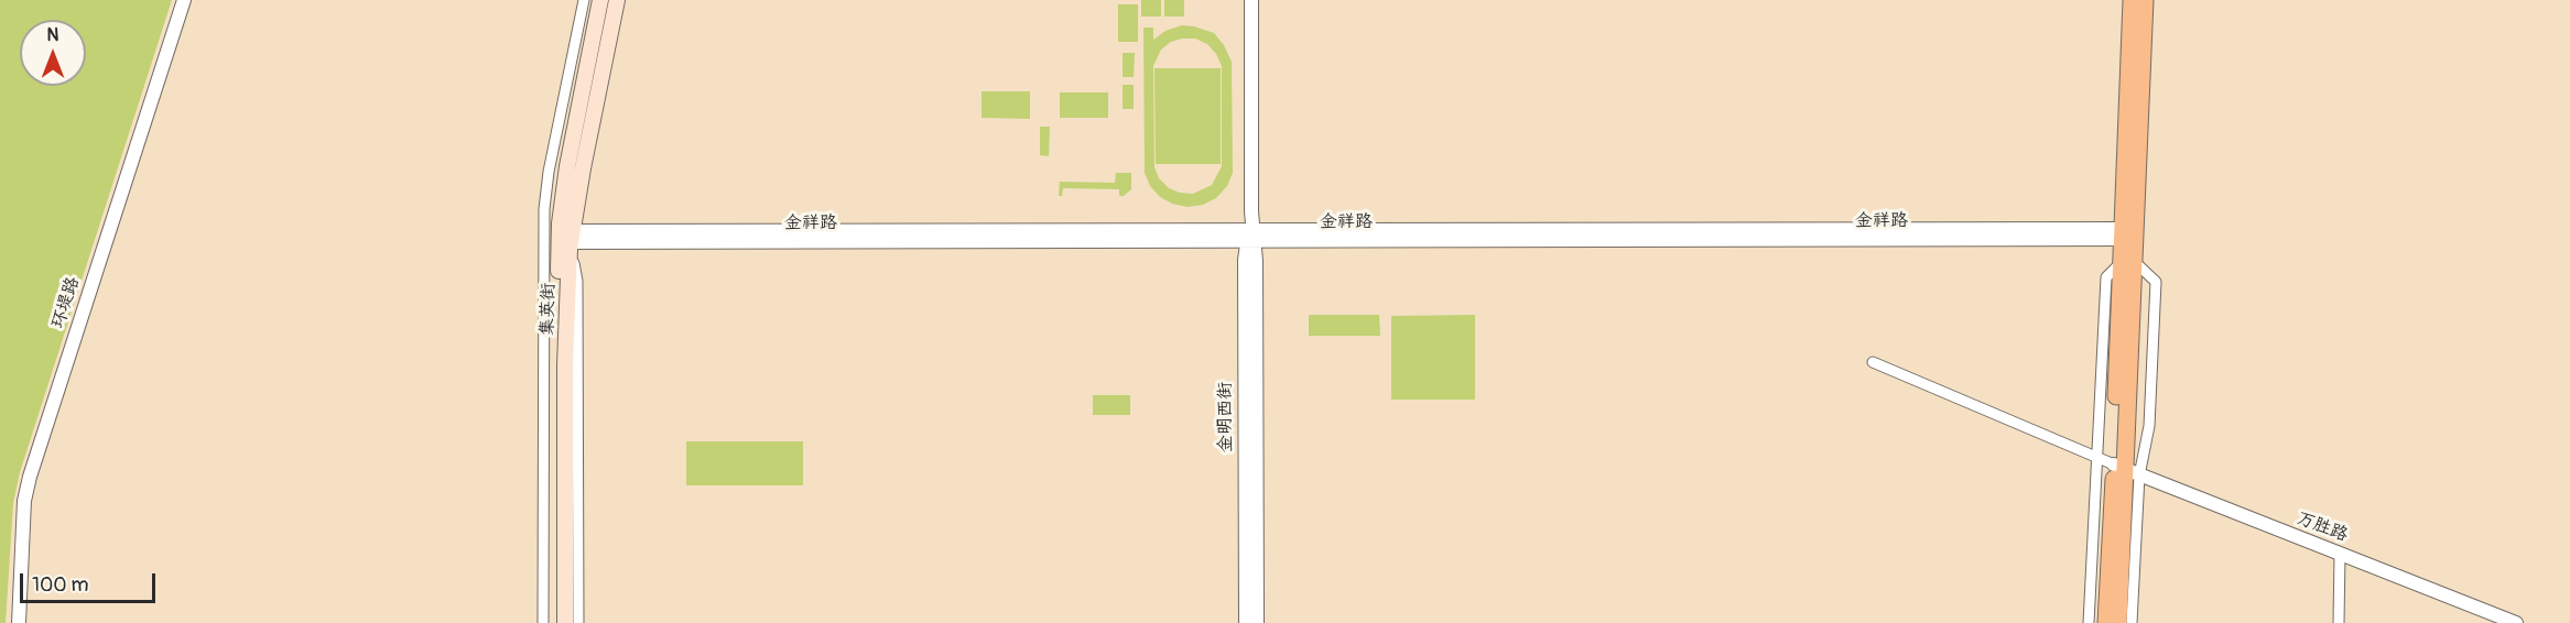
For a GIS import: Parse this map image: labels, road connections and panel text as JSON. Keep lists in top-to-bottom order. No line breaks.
{"streets":{"main road":["集英街"],"street":["金祥路","环堤路","金明西街","万胜路"]},"crossings":[["金祥路","集英街"],["金祥路","金明西街"]],"scale_bar":"100 m","north":"top"}
